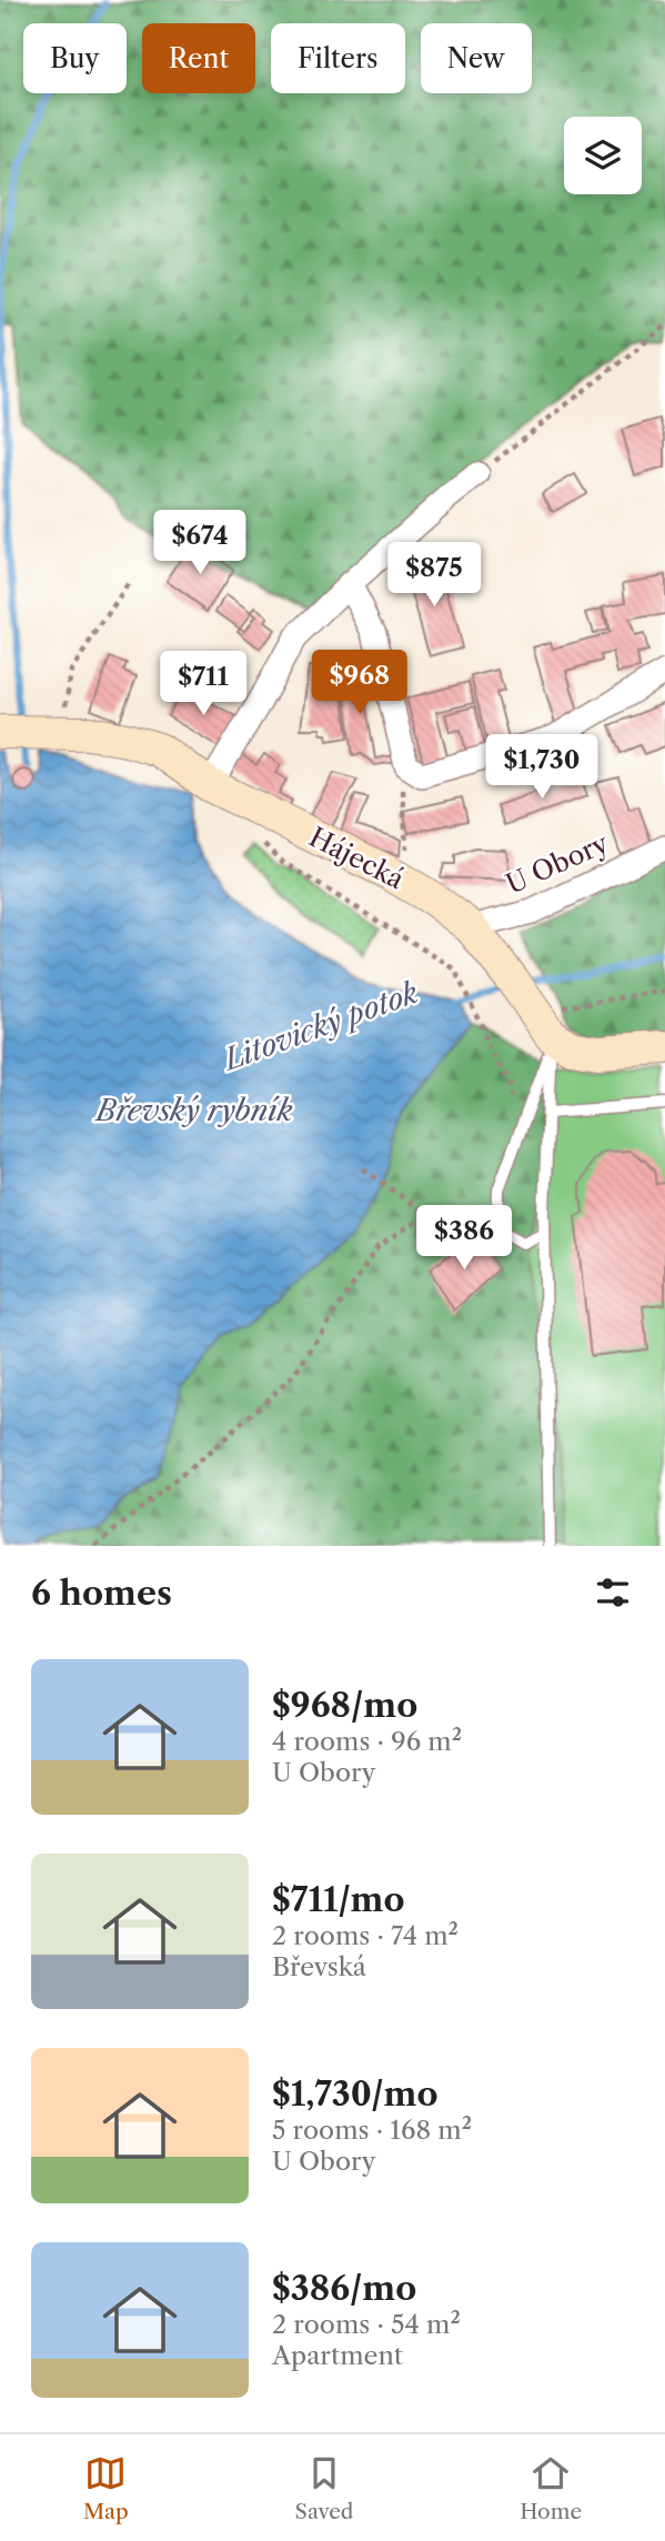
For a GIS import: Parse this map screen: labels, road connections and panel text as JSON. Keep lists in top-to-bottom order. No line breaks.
{"streets":{"street":["Hájecká","U Obory"]},"crossings":[["Hájecká","U Obory"]],"water":["Litovický potok","Břevský rybník"],"page":{"chip":["Buy","Rent","Filters","New"],"price":["$674","$875","$968","$711","$1,730","$386"],"heading":"6 homes","list":[{"name":"$968/mo","note":"4 rooms · 96 m² · U Obory"},{"name":"$711/mo","note":"2 rooms · 74 m² · Břevská"},{"name":"$1,730/mo","note":"5 rooms · 168 m² · U Obory"},{"name":"$386/mo","note":"2 rooms · 54 m² · Apartment"}],"tabs":["Map","Saved","Home"]}}
